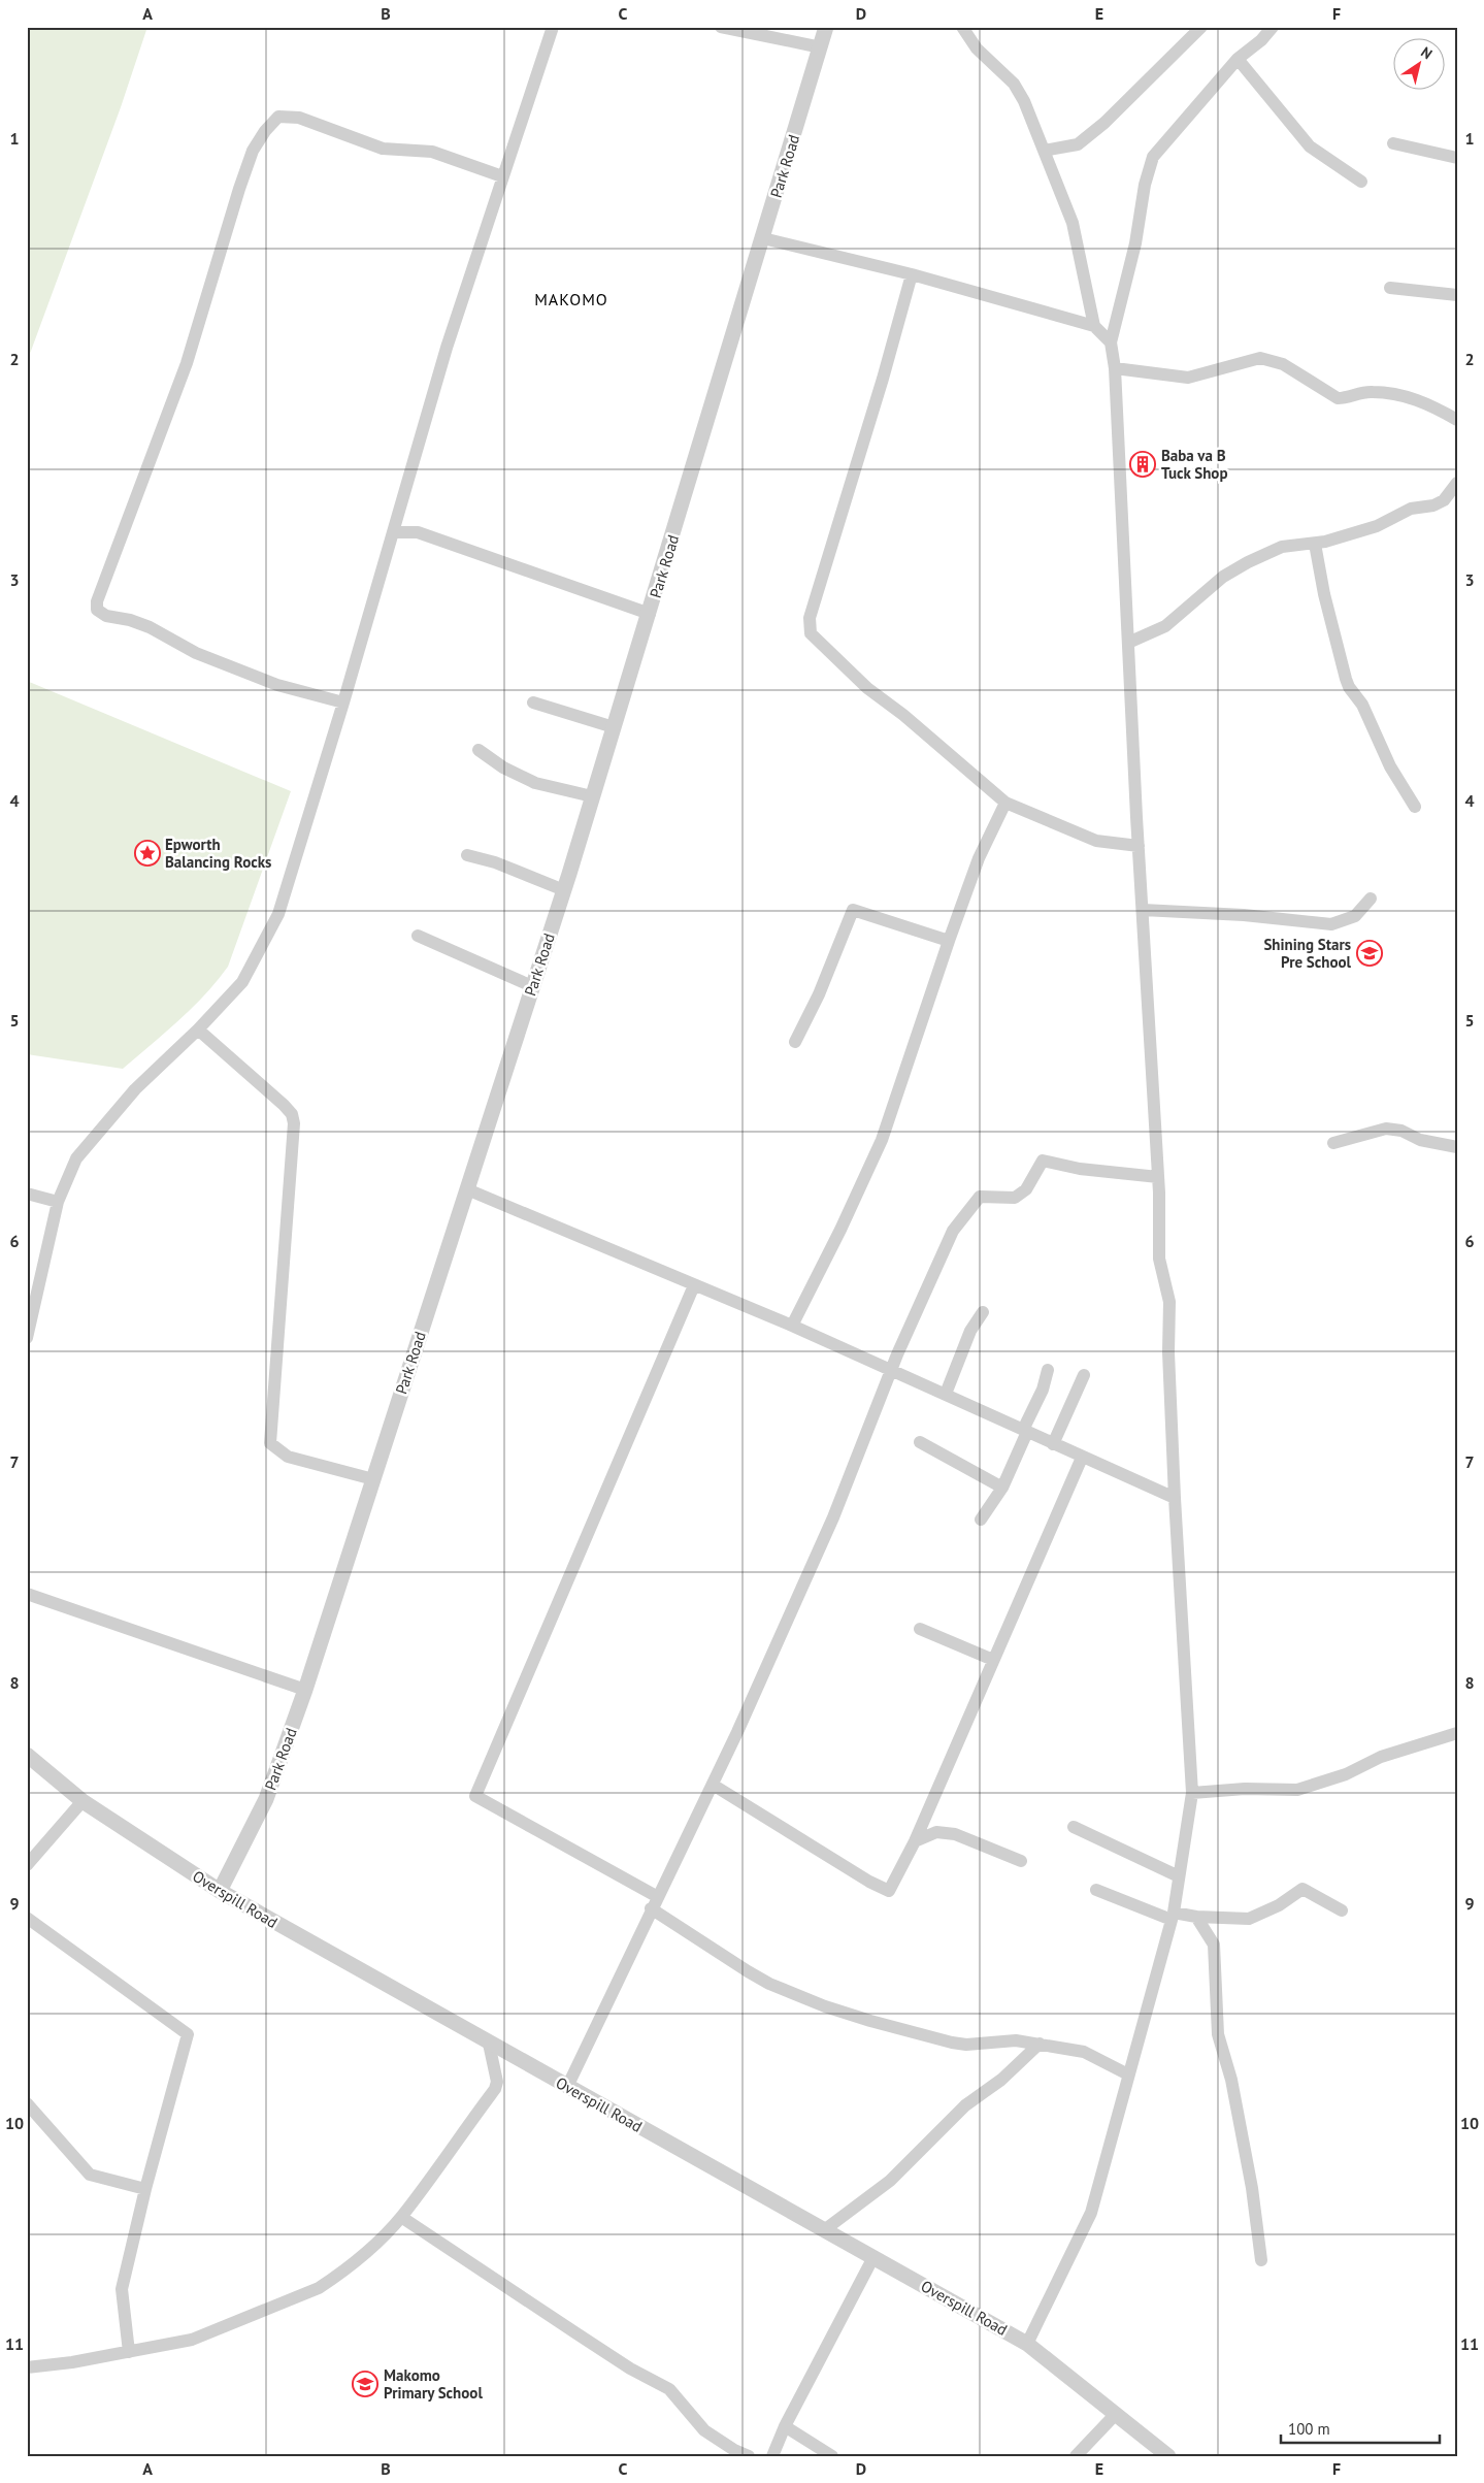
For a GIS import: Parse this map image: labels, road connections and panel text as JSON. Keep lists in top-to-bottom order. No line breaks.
{"streets":{"street":["Park Road","Overspill Road"]},"crossings":[["Park Road","Overspill Road"]],"districts":["MAKOMO"],"places":{"building":["Baba va B Tuck Shop"],"place":["Epworth Balancing Rocks"],"school or university":["Shining Stars Pre School","Makomo Primary School"]},"scale_bar":"100 m","north":"top right","grid":{"columns":["A","B","C","D","E","F"],"rows":["1","2","3","4","5","6","7","8","9","10","11"]}}
